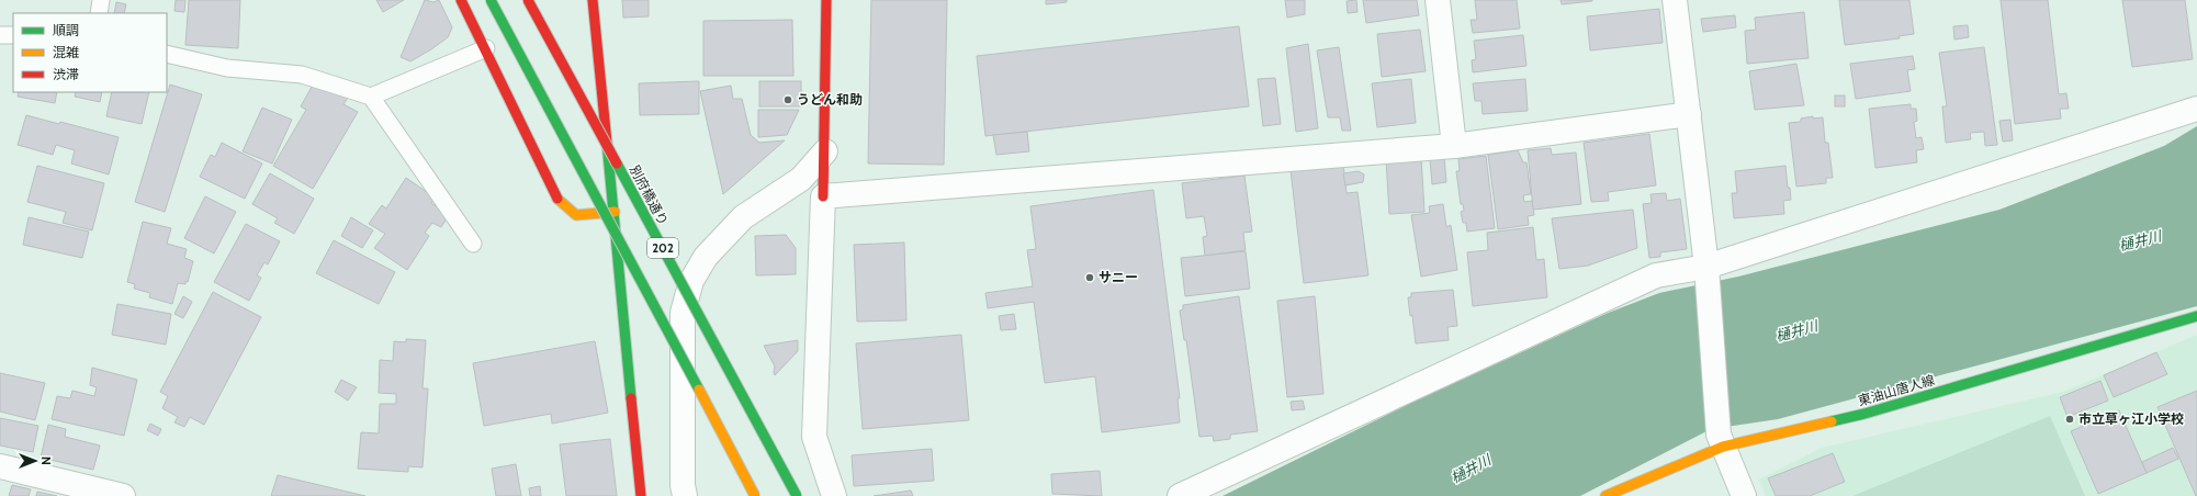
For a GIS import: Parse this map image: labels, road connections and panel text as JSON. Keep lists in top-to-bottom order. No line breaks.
{"streets":{"main road":["別府橋通り","202","東油山唐人線"]},"water":["樋井川"],"places":["うどん和助","サニー","市立草ヶ江小学校"],"legend":["順調","混雑","渋滞"],"north":"right"}
